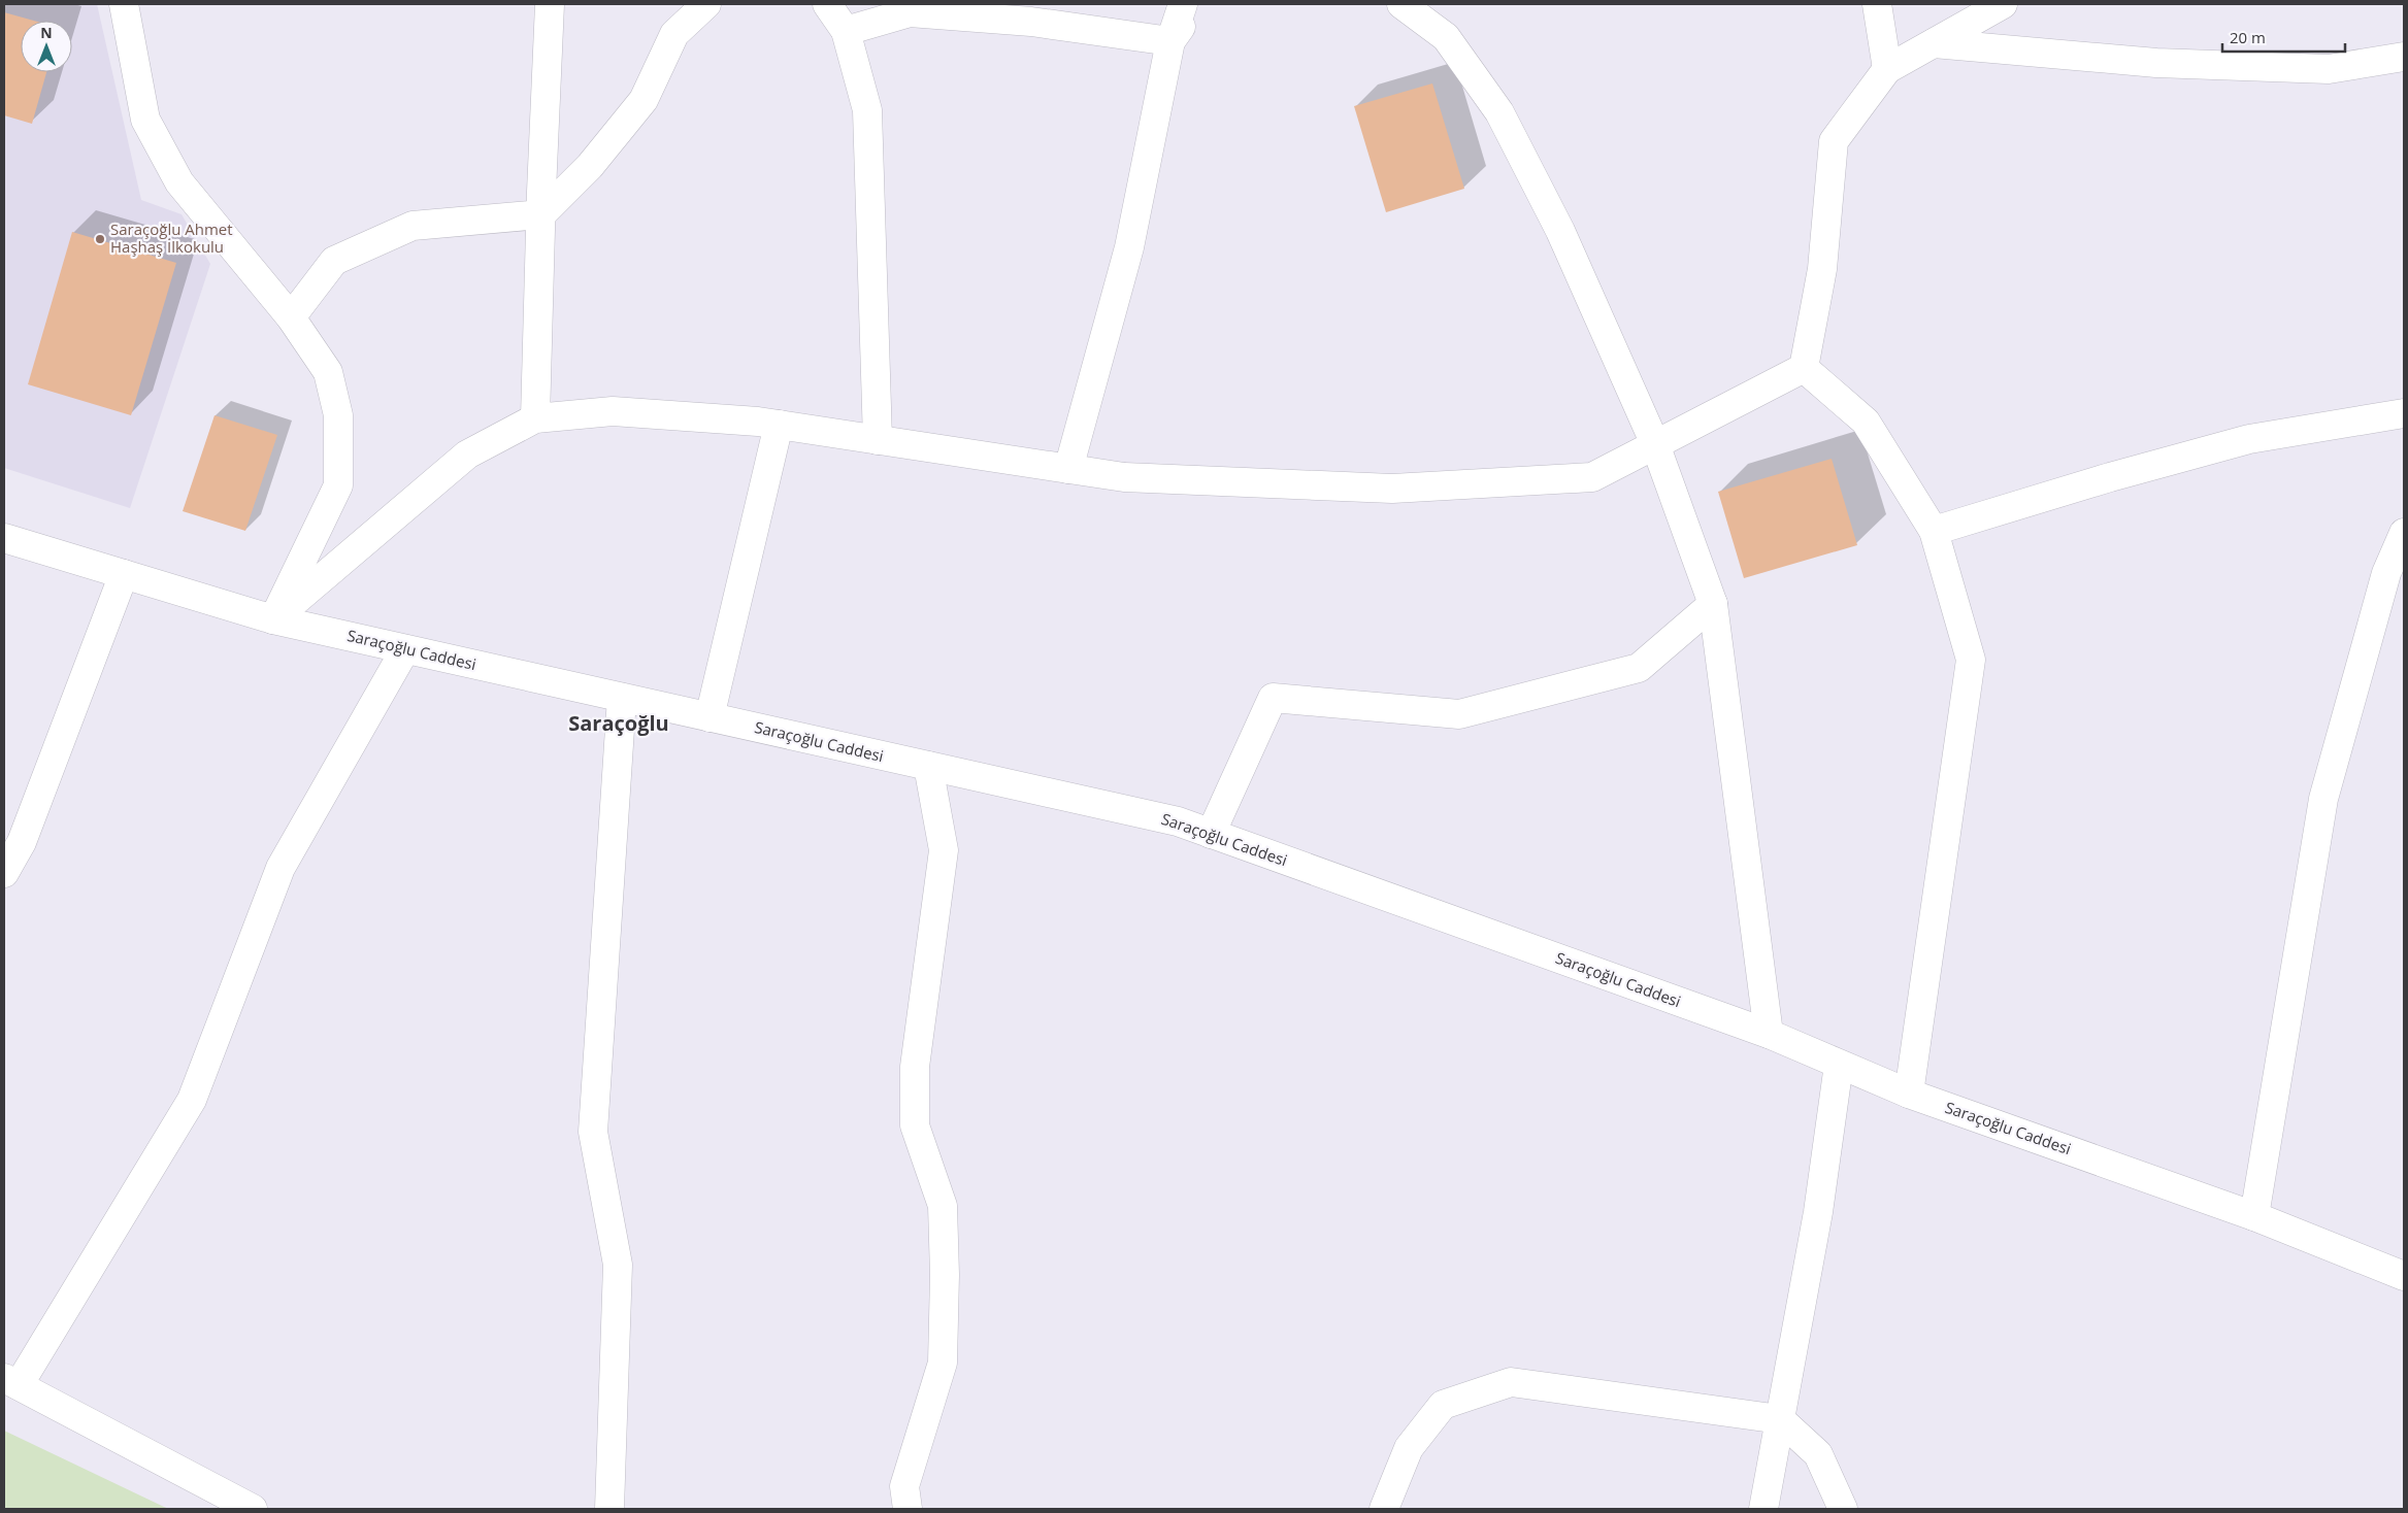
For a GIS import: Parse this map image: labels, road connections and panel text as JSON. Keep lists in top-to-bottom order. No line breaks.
{"streets":{"street":["Saraçoğlu Caddesi"]},"districts":["Saraçoğlu"],"places":["Saraçoğlu Ahmet Haşhaş İlkokulu"],"scale_bar":"20 m","north":"top"}
